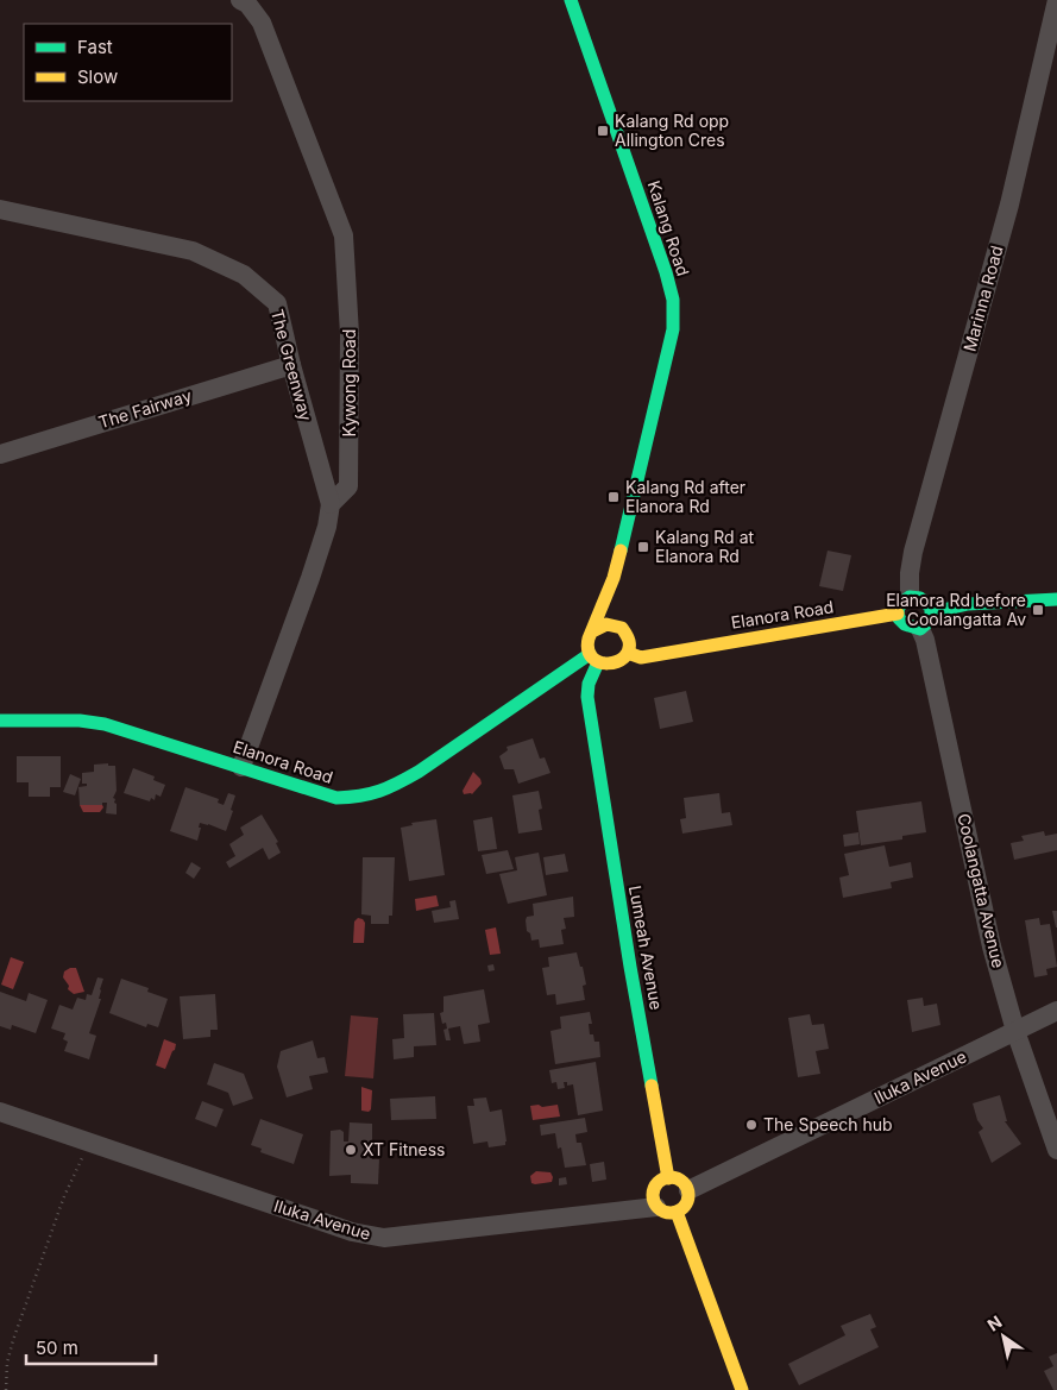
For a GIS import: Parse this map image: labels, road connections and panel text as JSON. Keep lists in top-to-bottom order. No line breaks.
{"streets":{"street":["Kalang Road","Marinna Road","The Greenway","Kywong Road","The Fairway","Elanora Road","Coolangatta Avenue","Lumeah Avenue","Iluka Avenue"]},"crossings":[["Kalang Road","Elanora Road"],["Marinna Road","Elanora Road"],["Marinna Road","Coolangatta Avenue"],["The Greenway","Kywong Road"],["The Greenway","The Fairway"],["Kywong Road","Elanora Road"],["Elanora Road","Coolangatta Avenue"],["Coolangatta Avenue","Iluka Avenue"],["Lumeah Avenue","Iluka Avenue"]],"places":{"transit":["Kalang Rd opp Allington Cres","Kalang Rd after Elanora Rd","Kalang Rd at Elanora Rd","Elanora Rd before Coolangatta Av"],"other":["The Speech hub","XT Fitness"]},"legend":["Fast","Slow"],"scale_bar":"50 m","north":"top left"}
